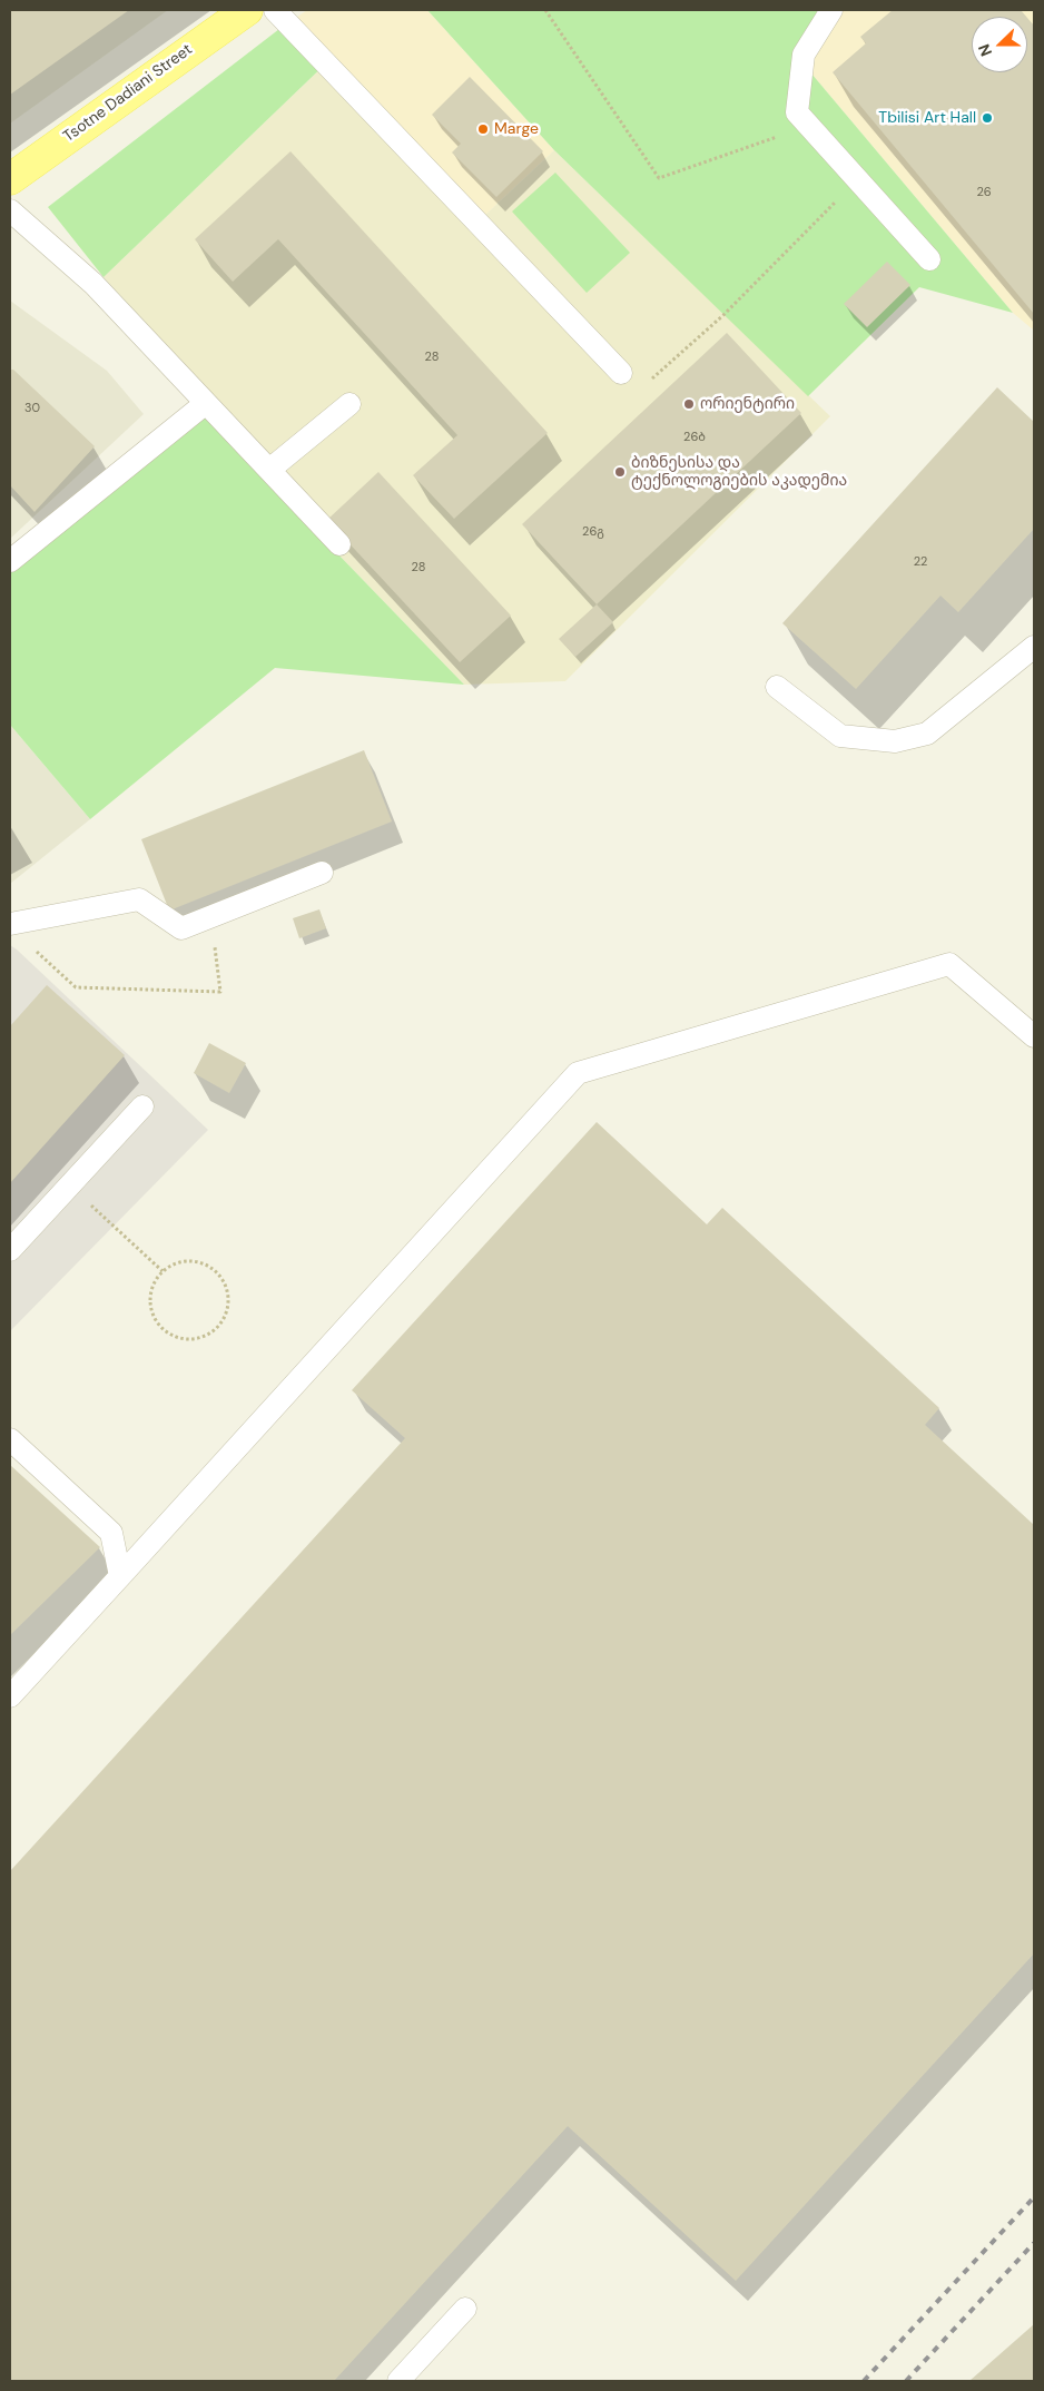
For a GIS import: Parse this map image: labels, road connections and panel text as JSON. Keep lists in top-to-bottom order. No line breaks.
{"streets":{"main road":["Tsotne Dadiani Street"]},"places":["Tbilisi Art Hall","Marge","ორიენტირი","ბიზნესისა და ტექნოლოგიების აკადემია"],"house_numbers":["26","28","30","26ბ","26გ","22","28"],"north":"left"}
